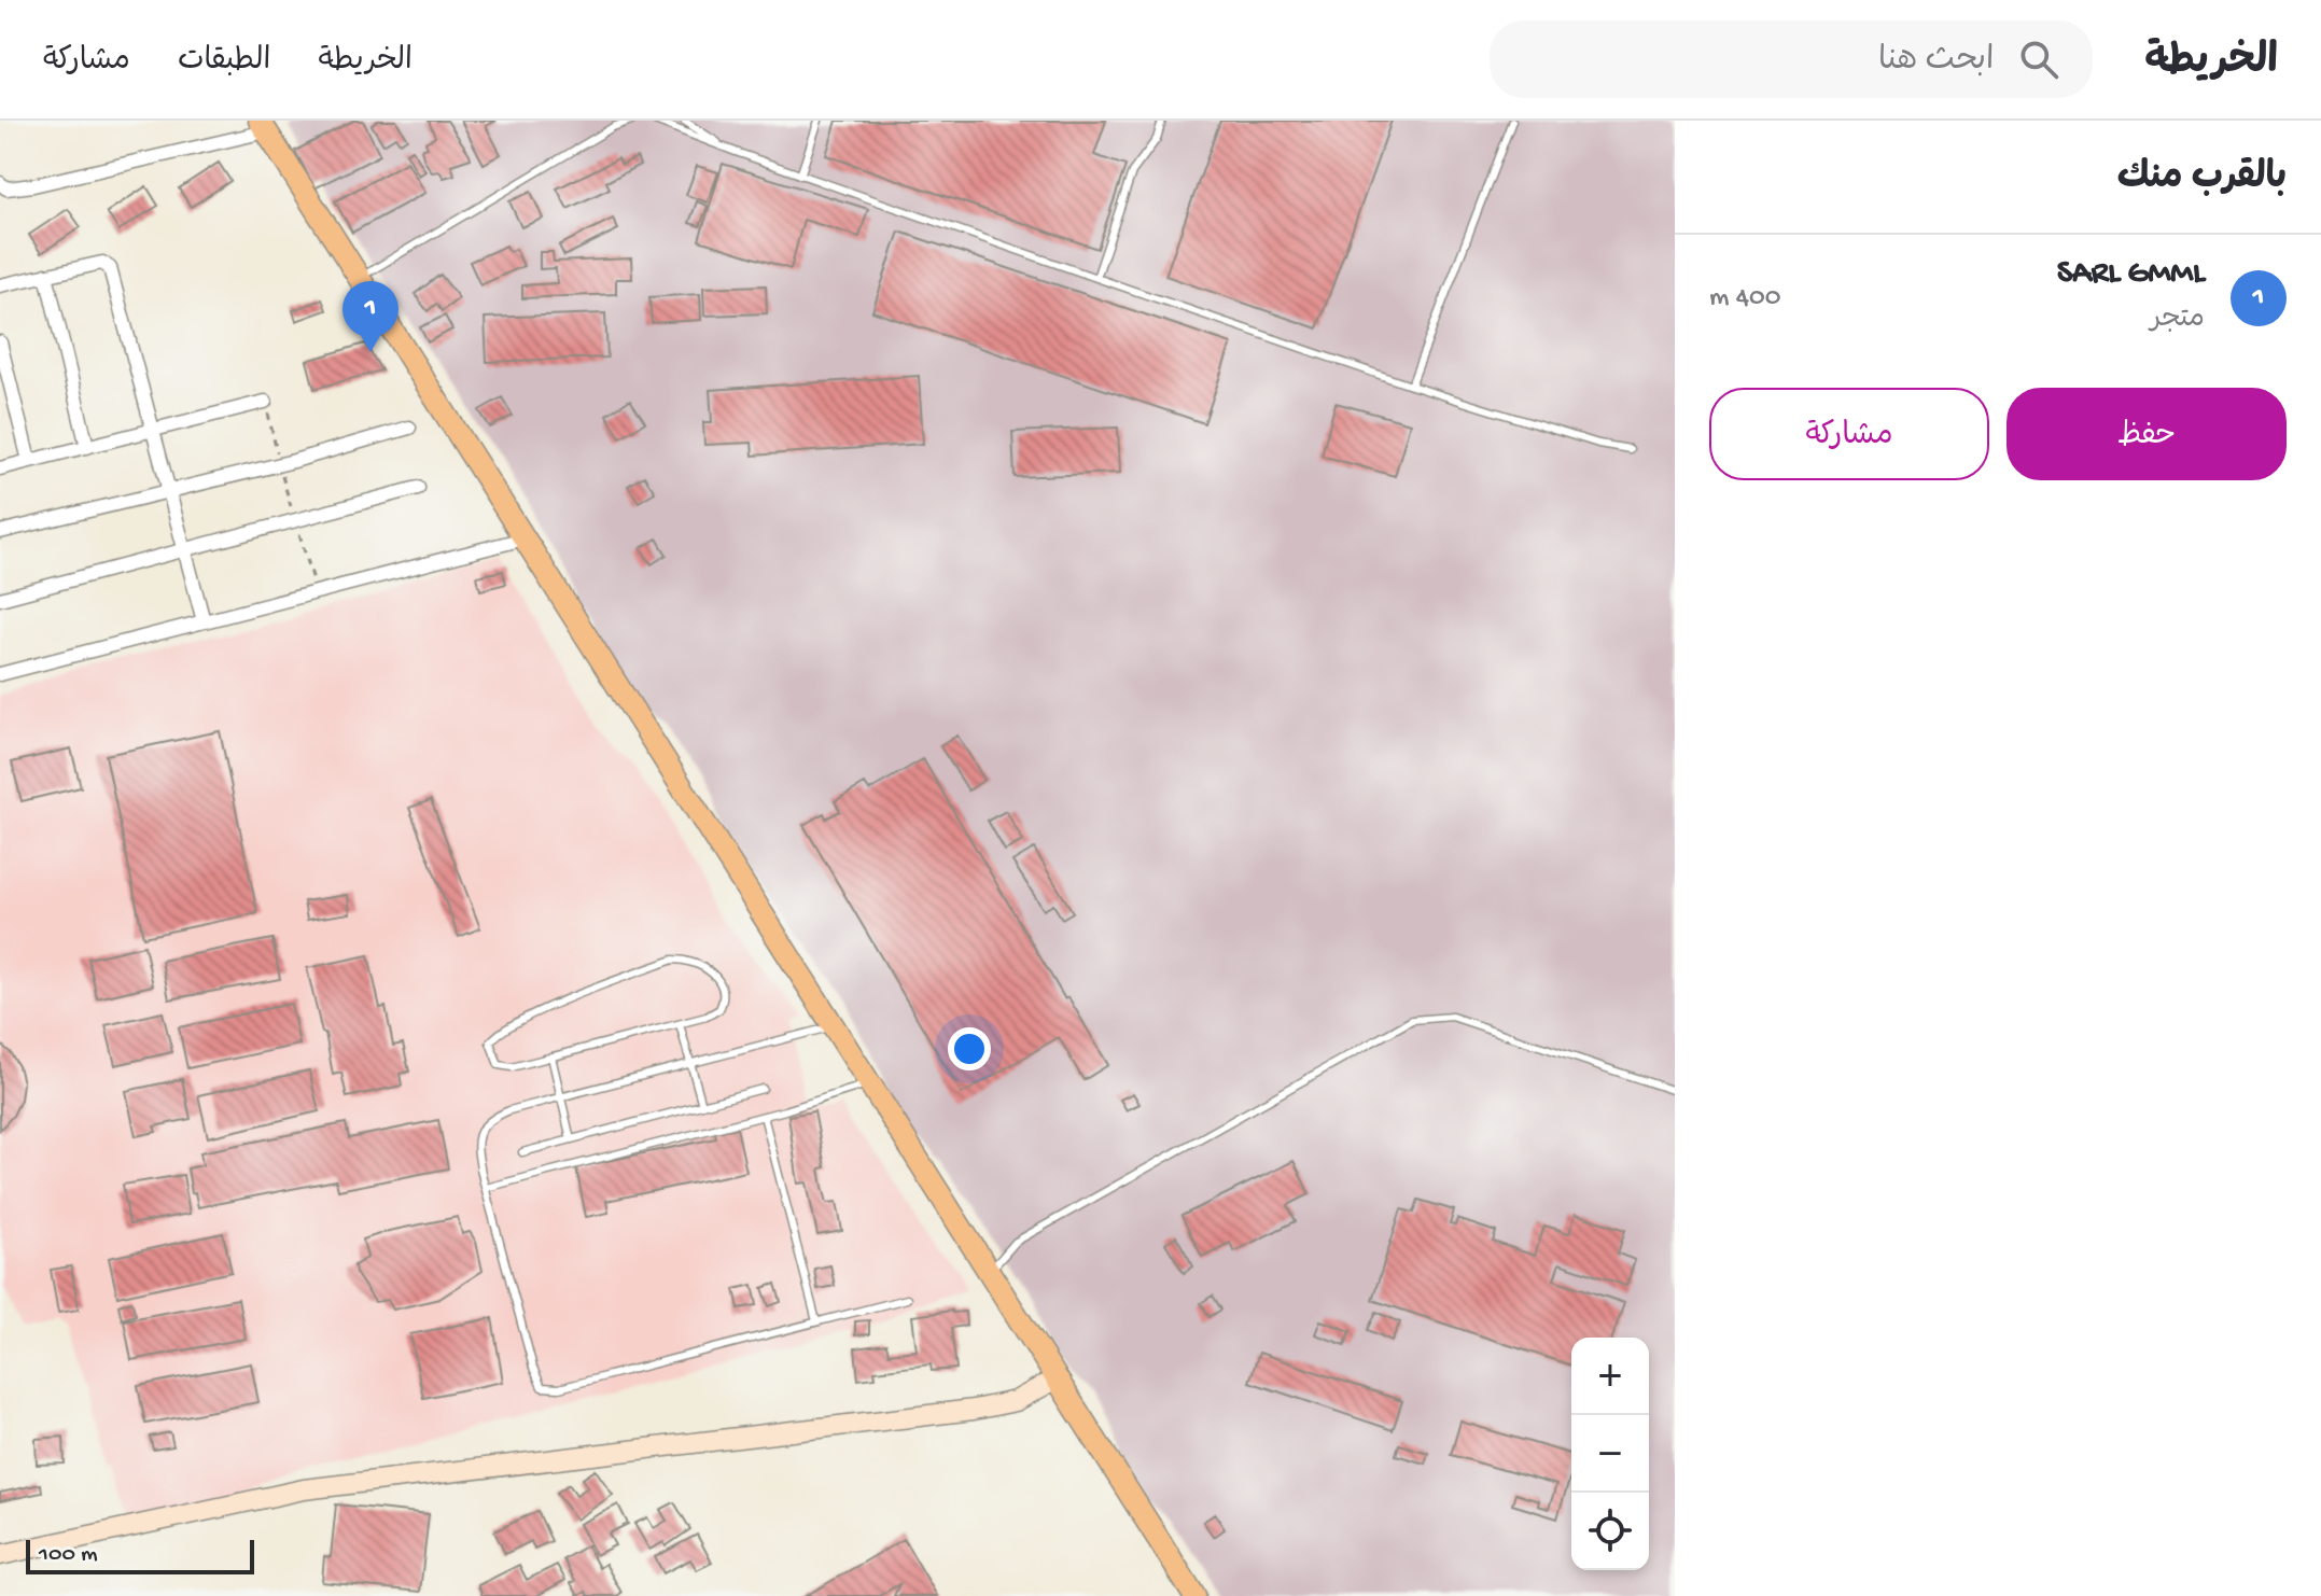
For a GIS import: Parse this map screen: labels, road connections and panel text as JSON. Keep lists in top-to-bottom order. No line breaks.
{"scale_bar":"100 m","page":{"header":"الخريطة","search":"ابحث هنا","nav":["الخريطة","الطبقات","مشاركة"],"heading":"بالقرب منك","list":[{"mark":"1","name":"SARL GMML","note":"متجر","value":"400 m"}],"pins":"1","buttons":["حفظ","مشاركة"],"map_buttons":["+","−"],"scale":"100 m"}}
